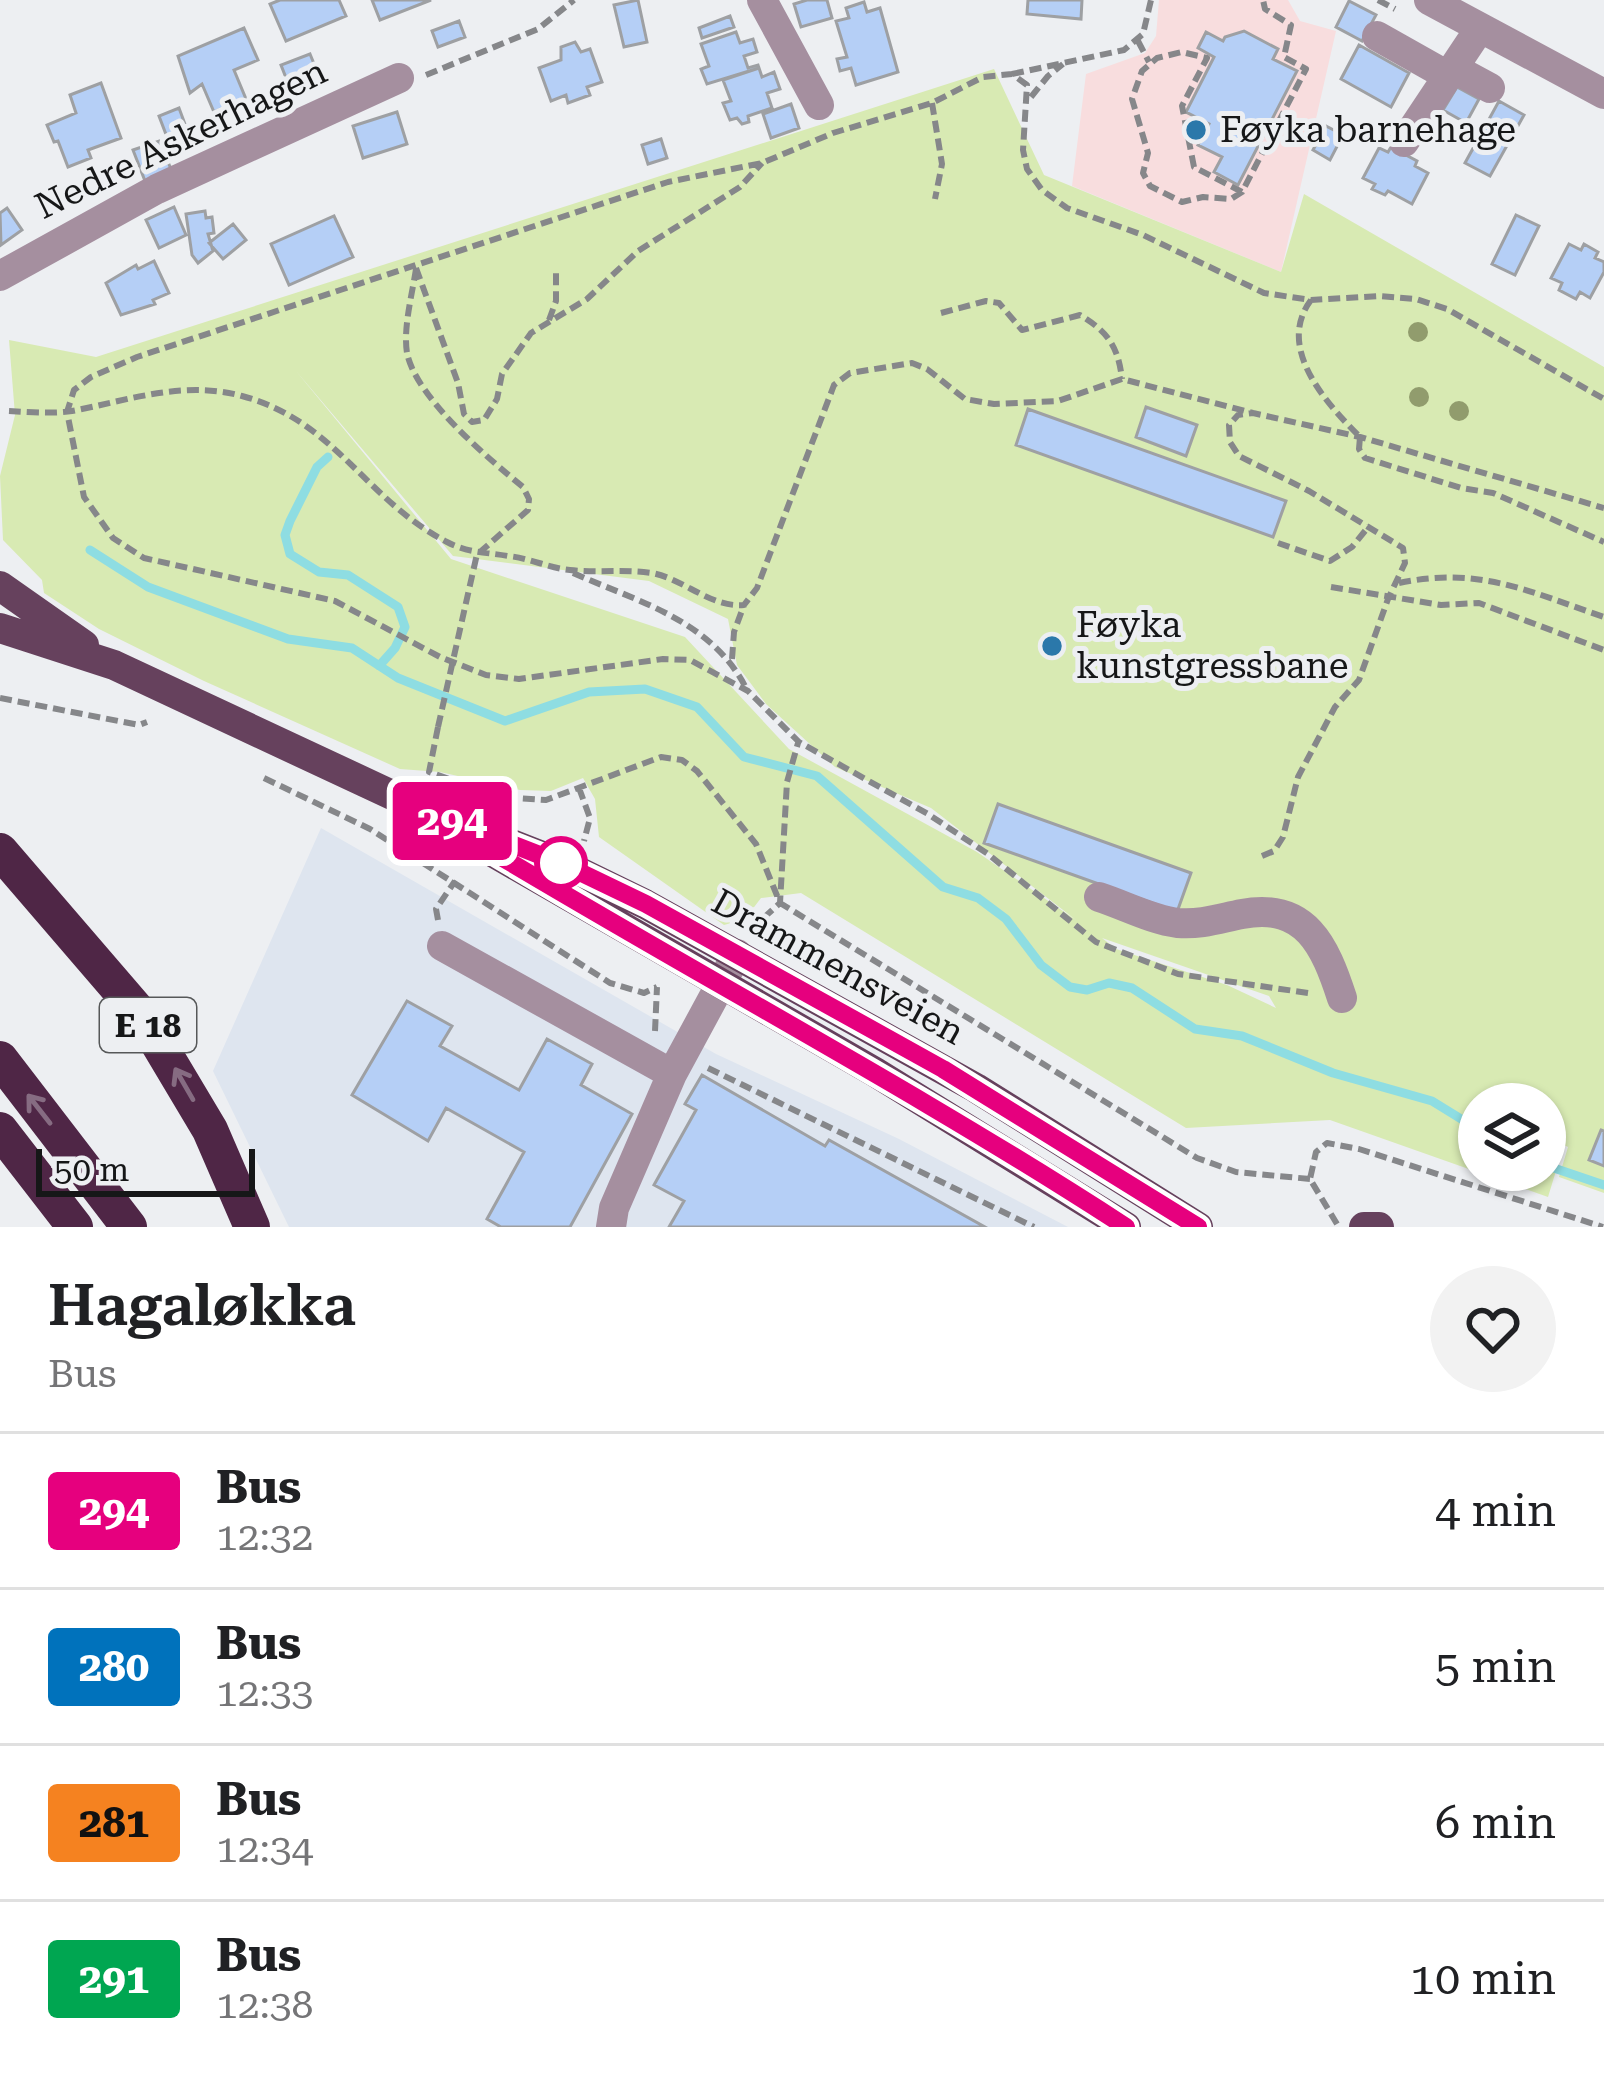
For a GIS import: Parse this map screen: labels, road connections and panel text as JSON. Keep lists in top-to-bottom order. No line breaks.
{"streets":{"highway":["E 18"],"main road":["Drammensveien"],"street":["Nedre Askerhagen"]},"places":["Føyka barnehage","Føyka kunstgressbane"],"lines":["bus line 294"],"scale_bar":"50 m","page":{"on_map":"294","scale":"50 m","heading":["Hagaløkka","Bus"],"list":[{"mark":"294","name":"Bus","note":"12:32","value":"4 min"},{"mark":"280","name":"Bus","note":"12:33","value":"5 min"},{"mark":"281","name":"Bus","note":"12:34","value":"6 min"},{"mark":"291","name":"Bus","note":"12:38","value":"10 min"}]}}
